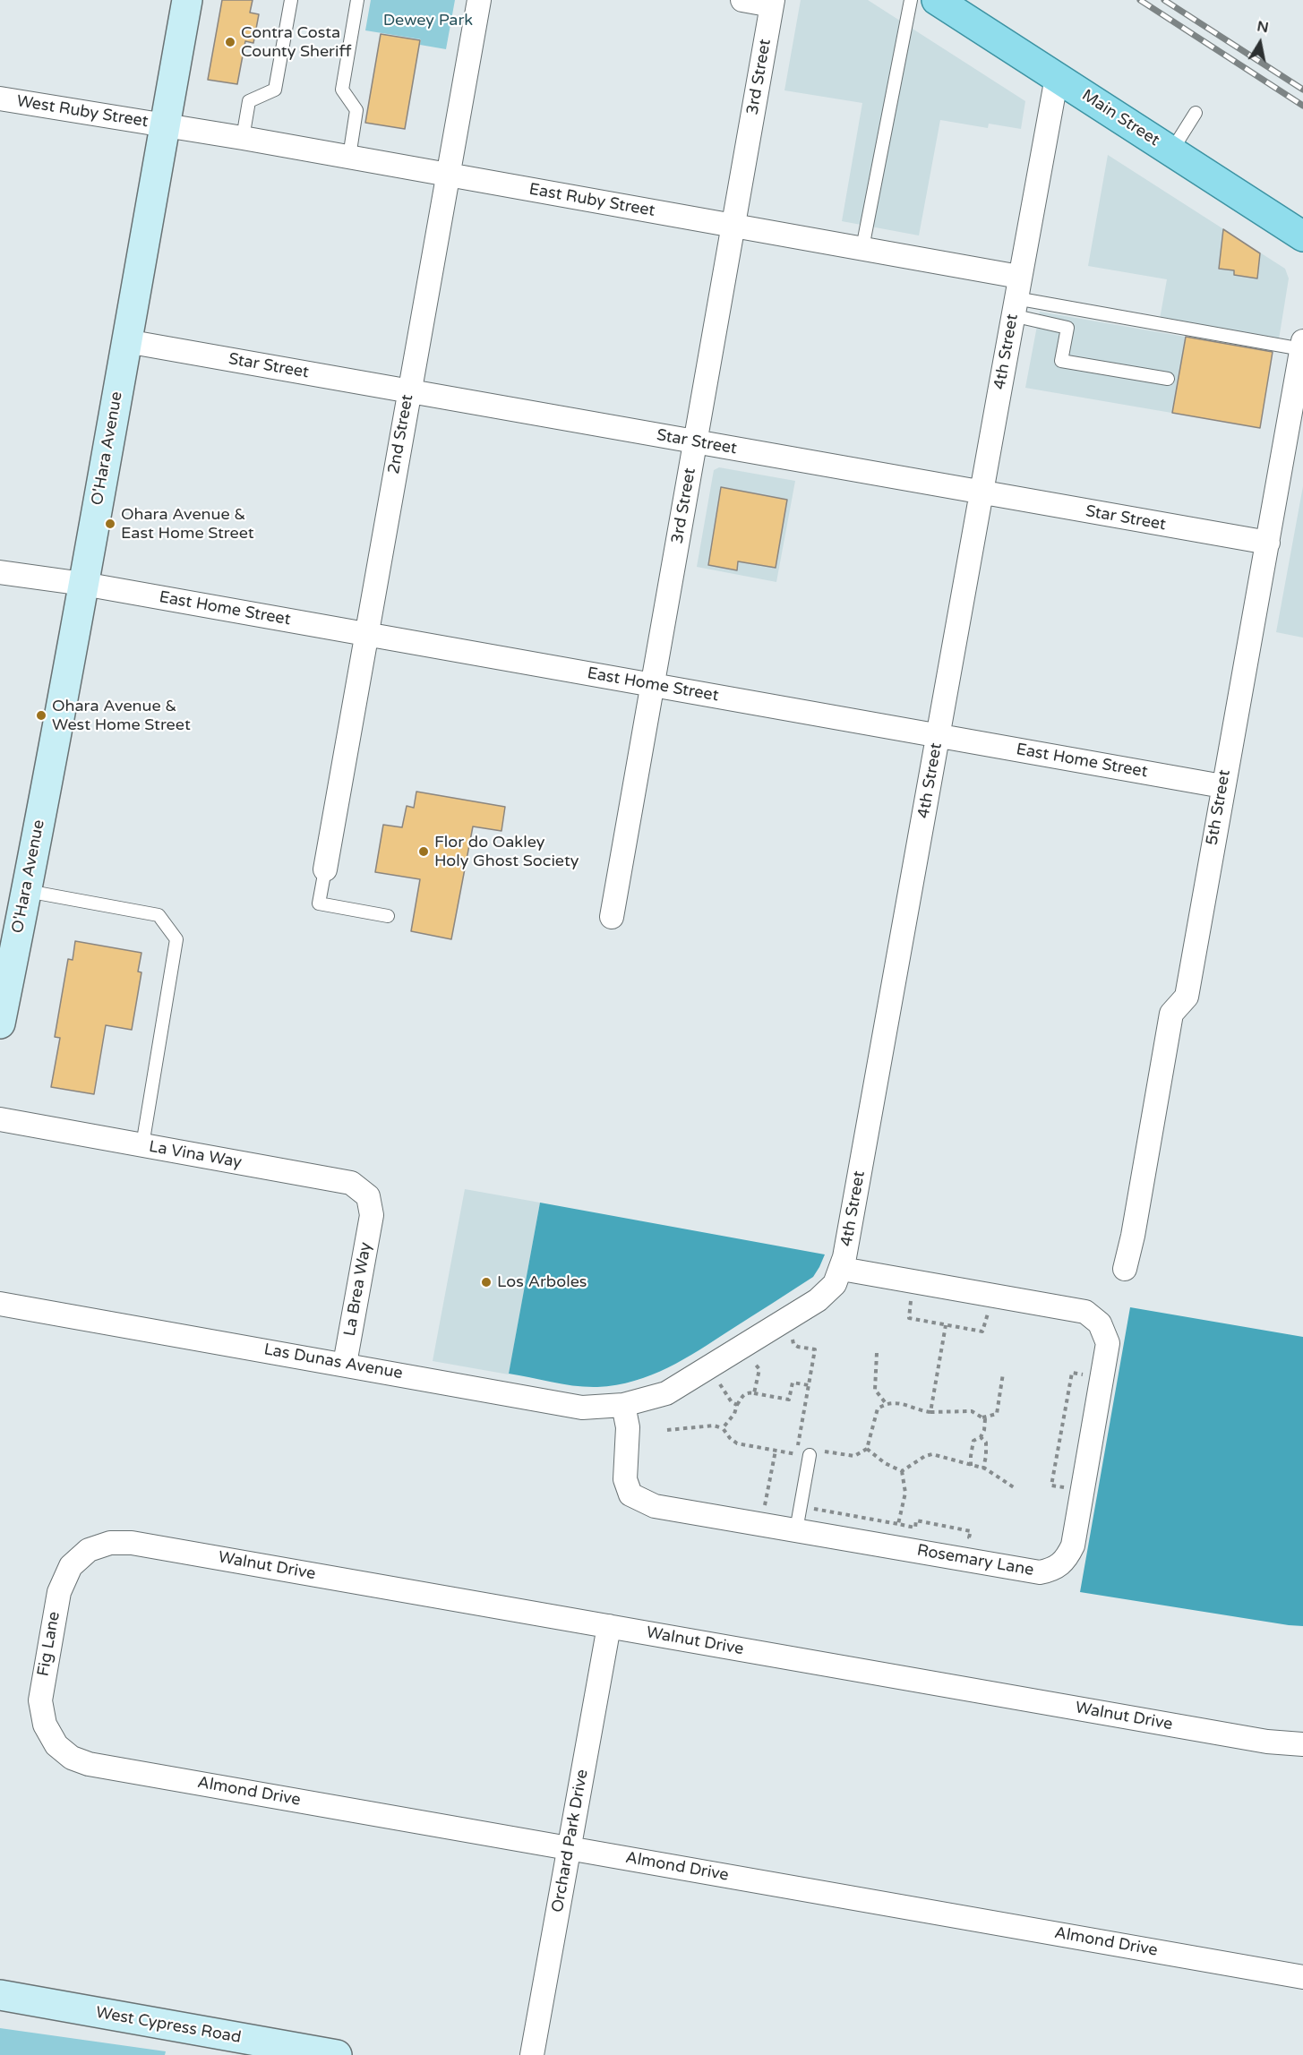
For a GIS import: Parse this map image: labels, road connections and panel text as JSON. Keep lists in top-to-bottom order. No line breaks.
{"streets":{"main road":["Main Street","O'Hara Avenue","West Cypress Road"],"street":["3rd Street","West Ruby Street","East Ruby Street","4th Street","Star Street","2nd Street","East Home Street","5th Street","La Vina Way","La Brea Way","Las Dunas Avenue","Rosemary Lane","Walnut Drive","Fig Lane","Almond Drive","Orchard Park Drive"]},"crossings":[["3rd Street","East Ruby Street"],["3rd Street","Star Street"],["3rd Street","East Home Street"],["West Ruby Street","East Ruby Street"],["West Ruby Street","O'Hara Avenue"],["Main Street","4th Street"],["East Ruby Street","4th Street"],["East Ruby Street","2nd Street"],["East Ruby Street","O'Hara Avenue"],["4th Street","Star Street"],["4th Street","East Home Street"],["4th Street","Las Dunas Avenue"],["4th Street","Rosemary Lane"],["Star Street","2nd Street"],["Star Street","O'Hara Avenue"],["Star Street","5th Street"],["2nd Street","East Home Street"],["O'Hara Avenue","East Home Street"],["East Home Street","5th Street"],["La Vina Way","La Brea Way"],["La Brea Way","Las Dunas Avenue"],["Las Dunas Avenue","Rosemary Lane"],["Walnut Drive","Fig Lane"],["Walnut Drive","Orchard Park Drive"],["Fig Lane","Almond Drive"],["Almond Drive","Orchard Park Drive"]],"parks":["Dewey Park"],"places":["Contra Costa County Sheriff","Ohara Avenue & East Home Street","Ohara Avenue & West Home Street","Flor do Oakley Holy Ghost Society","Los Arboles"],"north":"top"}
